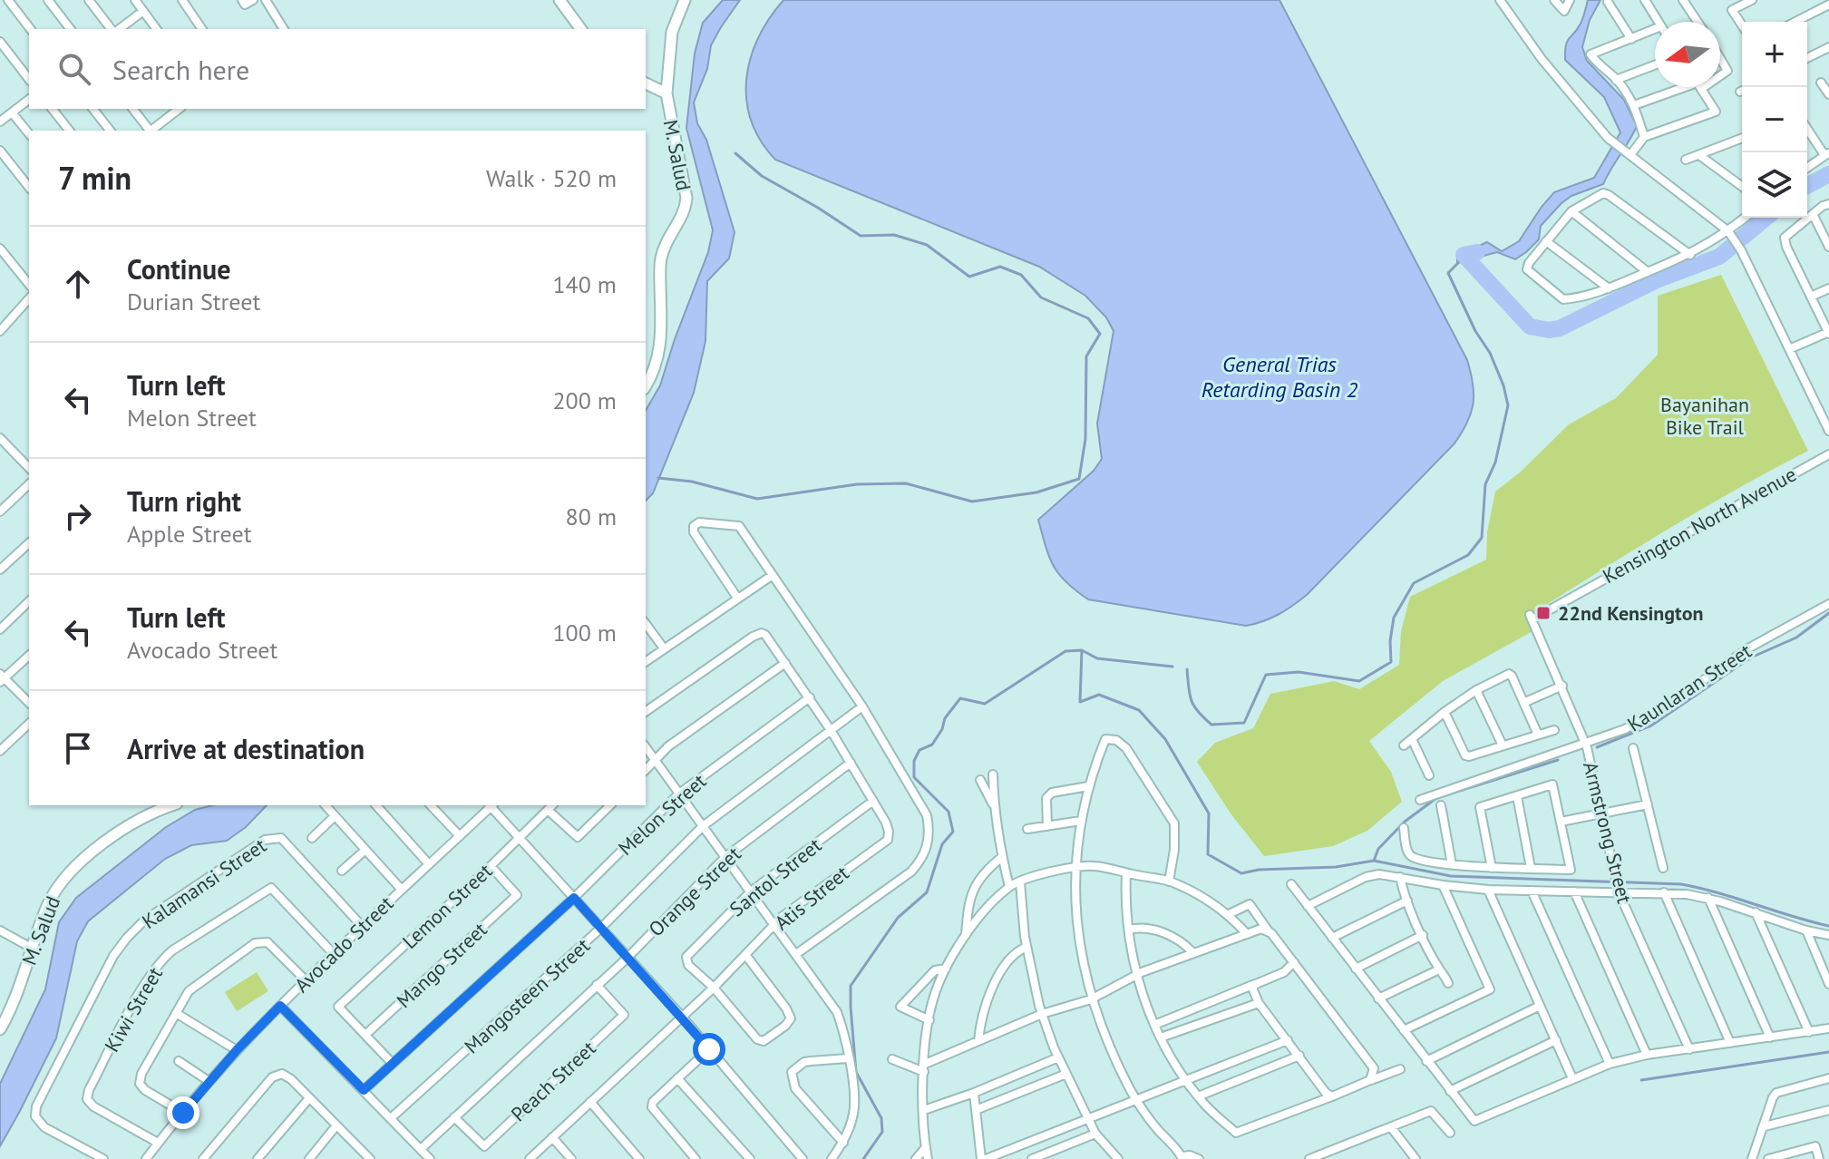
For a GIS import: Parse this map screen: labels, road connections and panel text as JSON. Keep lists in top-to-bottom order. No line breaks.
{"streets":{"street":["M. Salud","Kensington North Avenue","Kaunlaran Street","Melon Street","Armstrong Street","Santol Street","Kalamansi Street","Orange Street","Atis Street","Lemon Street","Avocado Street","Mango Street","Mangosteen Street","Kiwi Street","Peach Street"]},"crossings":[["Kensington North Avenue","Armstrong Street"],["Kaunlaran Street","Armstrong Street"],["Melon Street","Atis Street"],["Santol Street","Atis Street"],["Kalamansi Street","Avocado Street"],["Orange Street","Atis Street"],["Orange Street","Peach Street"],["Atis Street","Mangosteen Street"],["Lemon Street","Mango Street"],["Avocado Street","Kiwi Street"]],"water":["General Trias Retarding Basin 2"],"parks":["Bayanihan Bike Trail"],"places":{"transit":["22nd Kensington"]},"north":"left","page":{"map_buttons":["+","−"],"search":"Search here","heading":["7 min","Walk · 520 m"],"list":[["Continue","Durian Street","140 m"],["Turn left","Melon Street","200 m"],["Turn right","Apple Street","80 m"],["Turn left","Avocado Street","100 m"],"Arrive at destination"]}}
